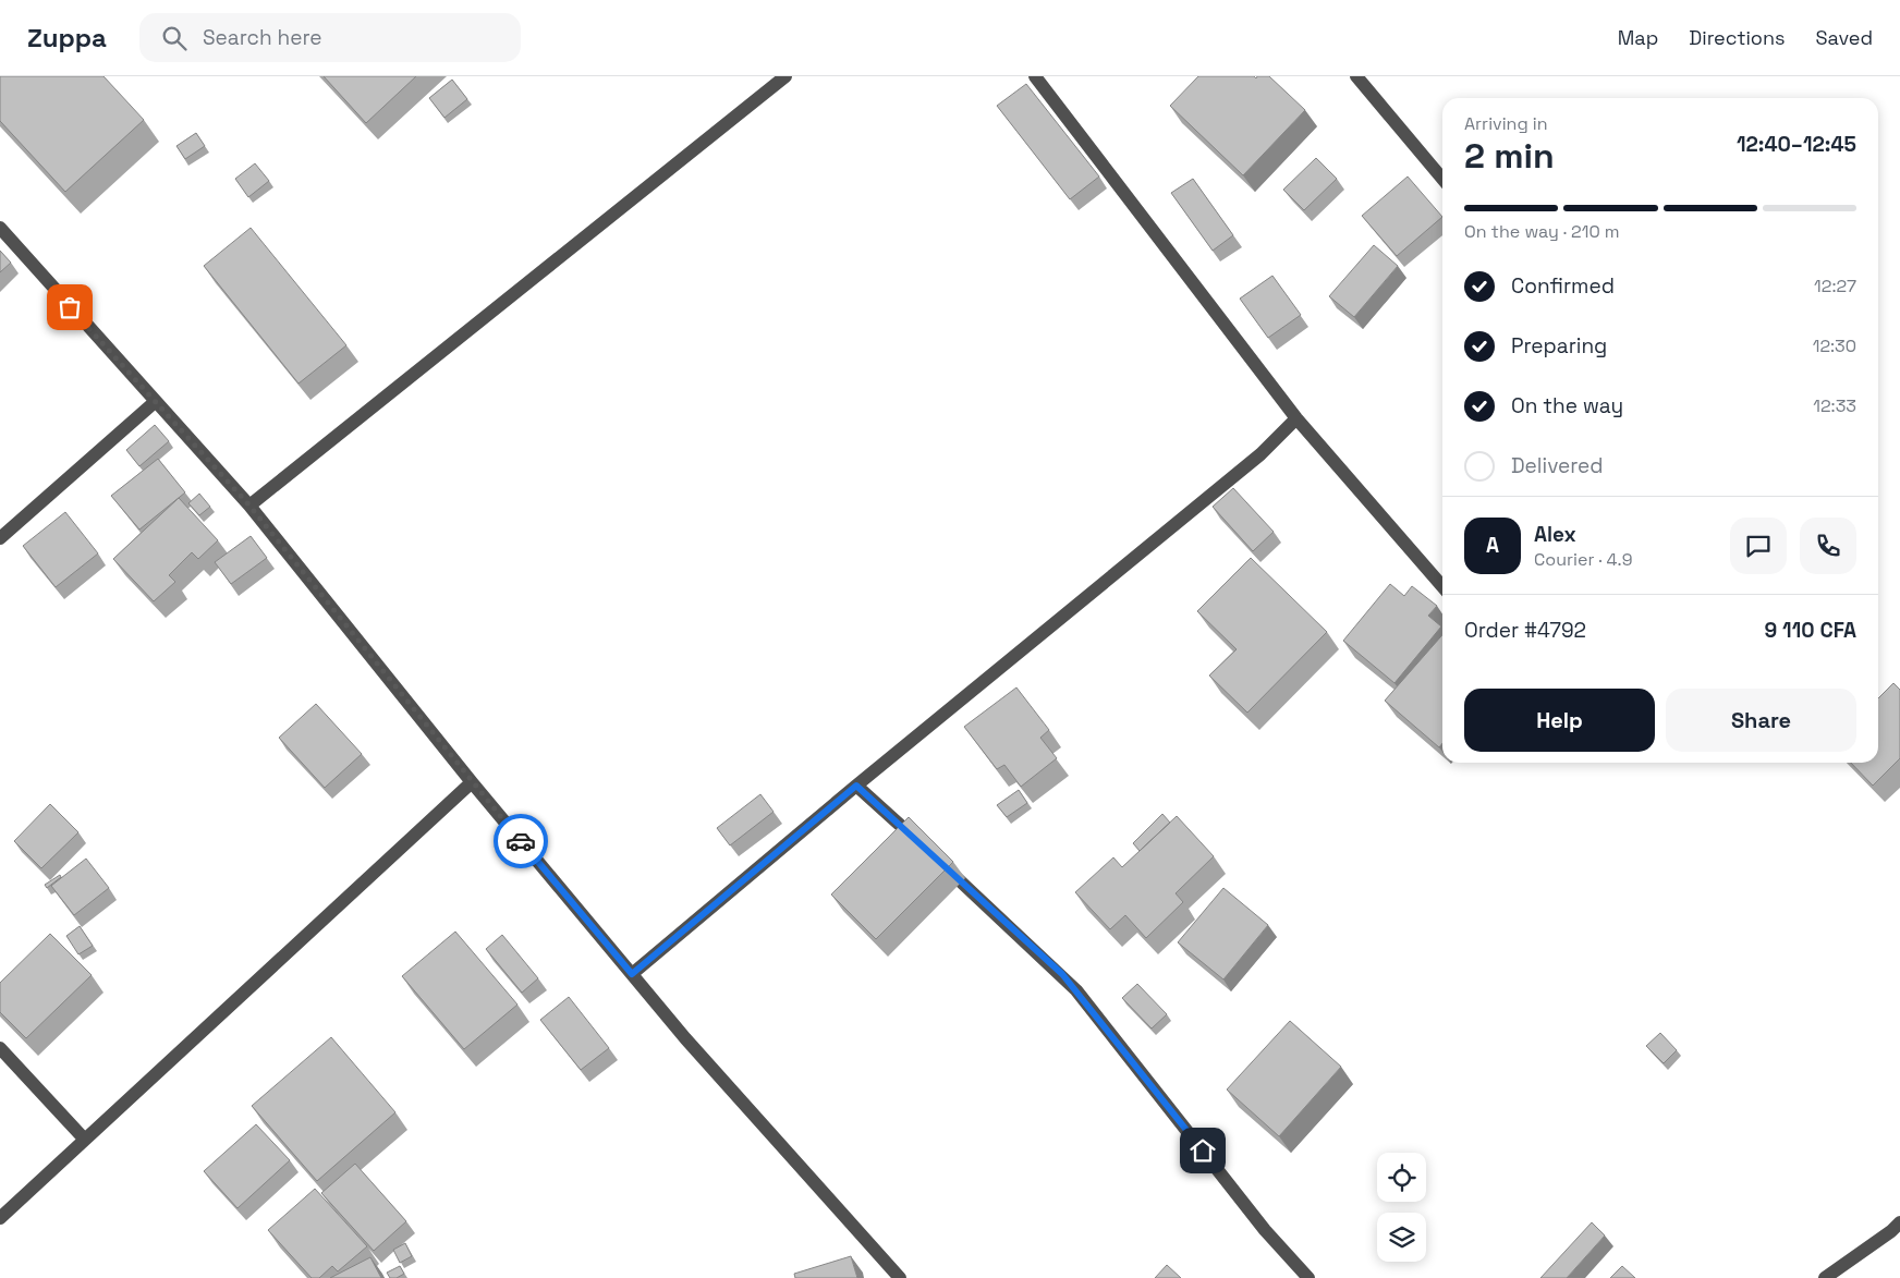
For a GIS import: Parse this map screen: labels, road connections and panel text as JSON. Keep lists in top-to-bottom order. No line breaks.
{"page":{"header":"Zuppa","search":"Search here","nav":["Map","Directions","Saved"],"heading":["2 min","Arriving in","12:40–12:45"],"panel":["Alex","Courier · 4.9","Order #4792","9 110 CFA"],"bar":"On the way · 210 m","list":[["Confirmed","12:27"],["Preparing","12:30"],["On the way","12:33"],"Delivered"],"round":"A","buttons":["Help","Share"]}}
